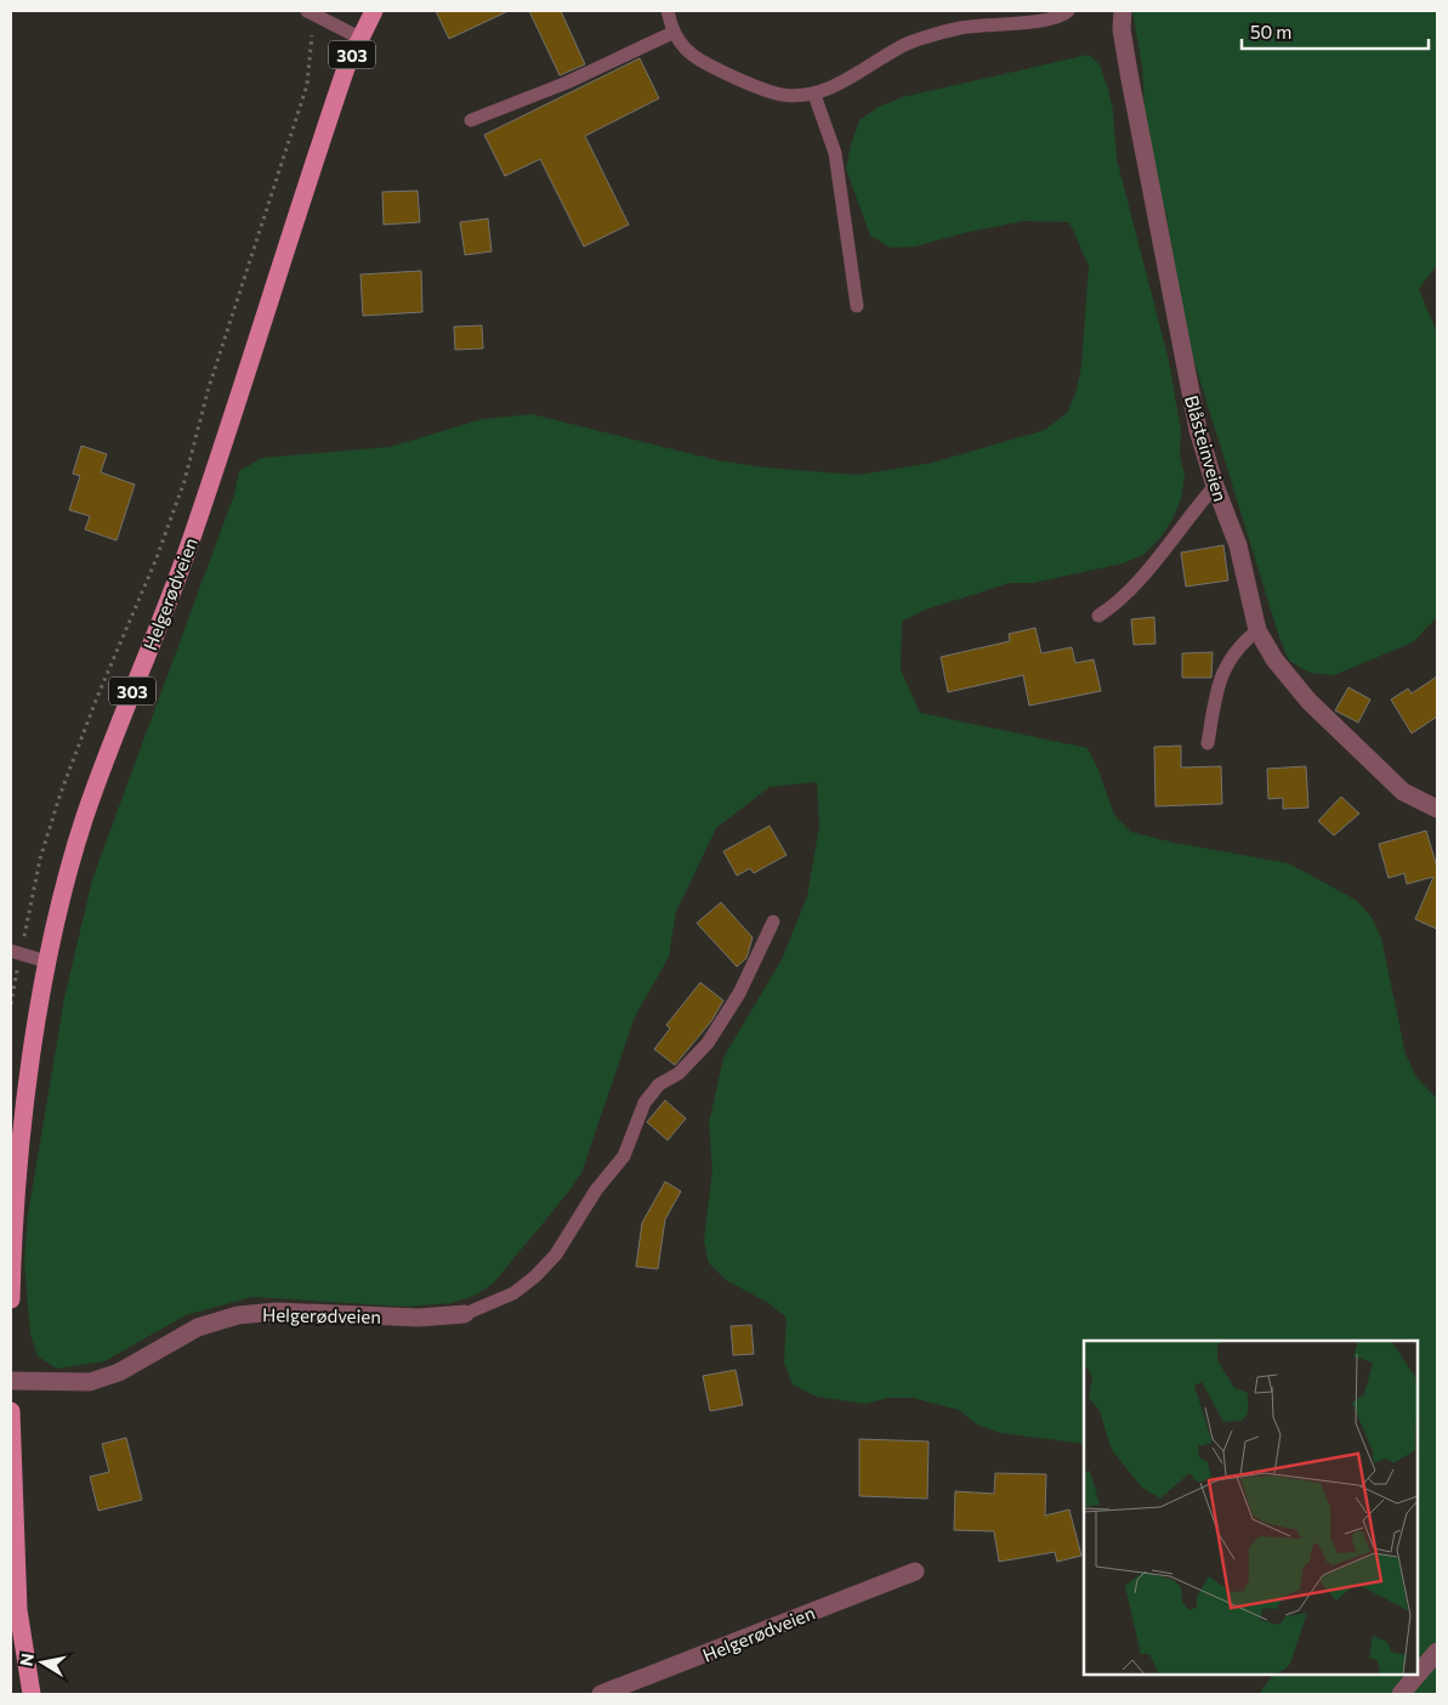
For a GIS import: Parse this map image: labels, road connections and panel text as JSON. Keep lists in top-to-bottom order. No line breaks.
{"streets":{"main road":["303","Helgerødveien"],"street":["Blåsteinveien"]},"scale_bar":"50 m","north":"left"}
